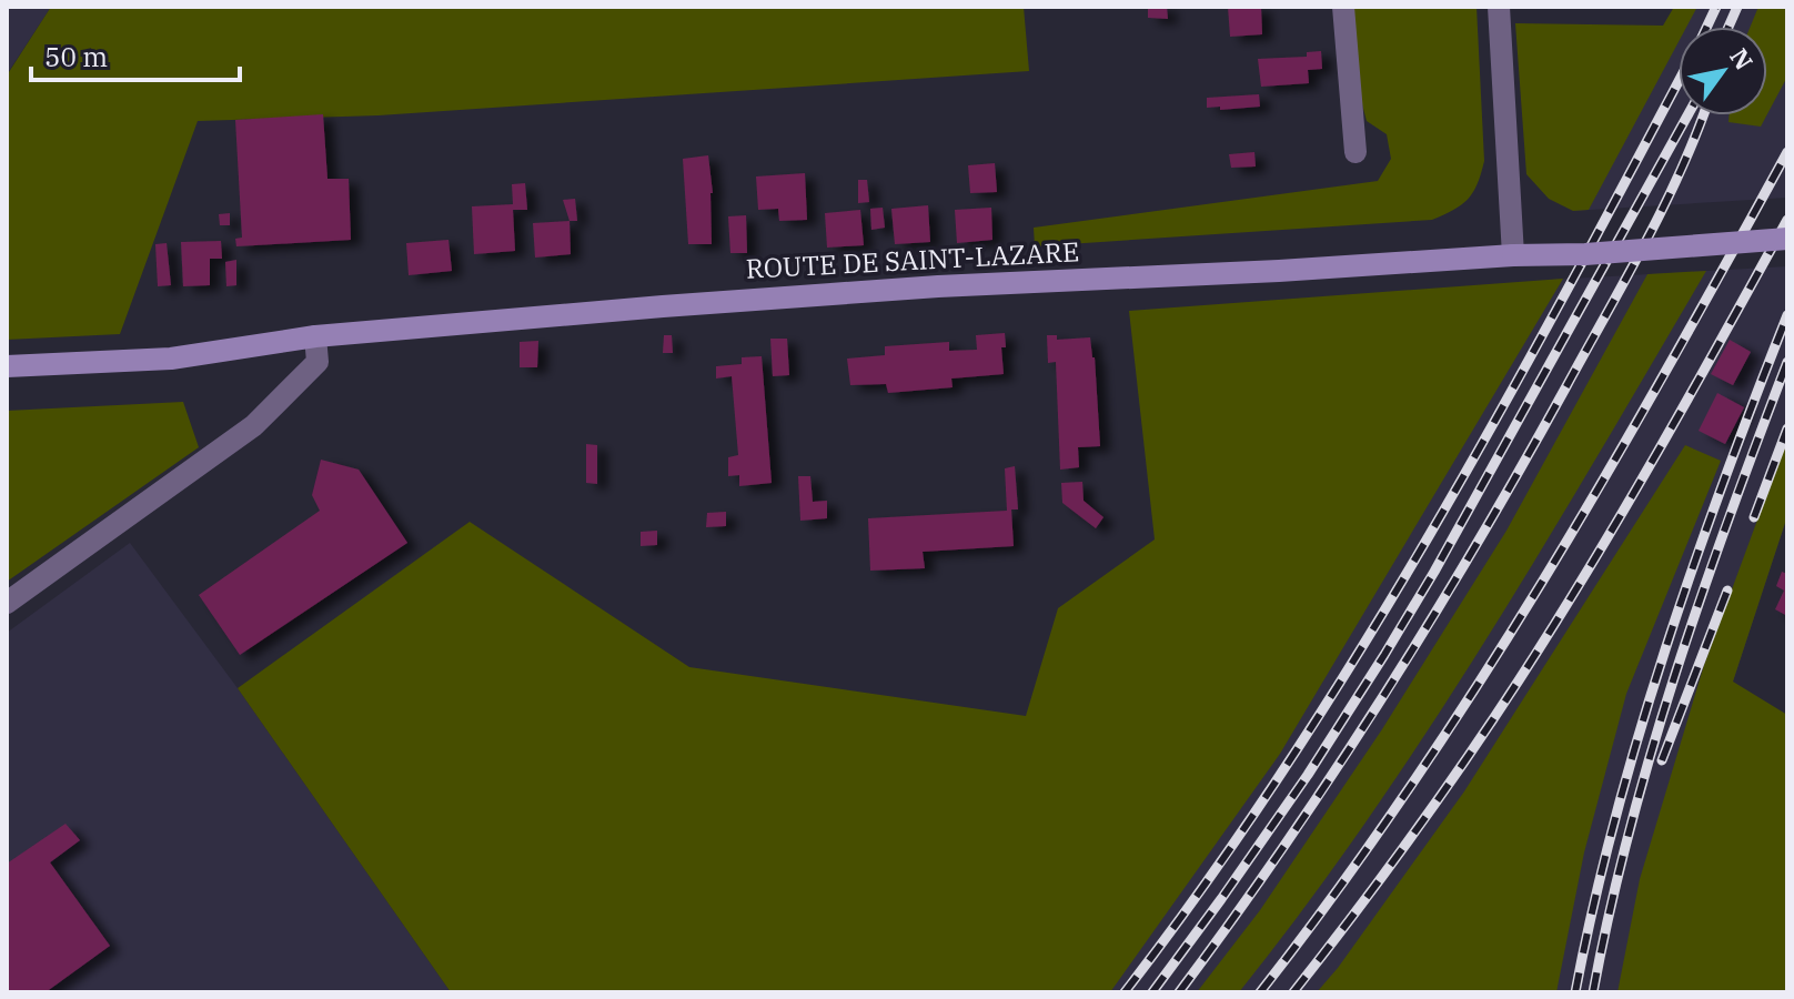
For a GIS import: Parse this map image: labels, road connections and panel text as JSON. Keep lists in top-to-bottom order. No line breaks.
{"streets":{"main road":["ROUTE DE SAINT-LAZARE"]},"scale_bar":"50 m","north":"top right"}
